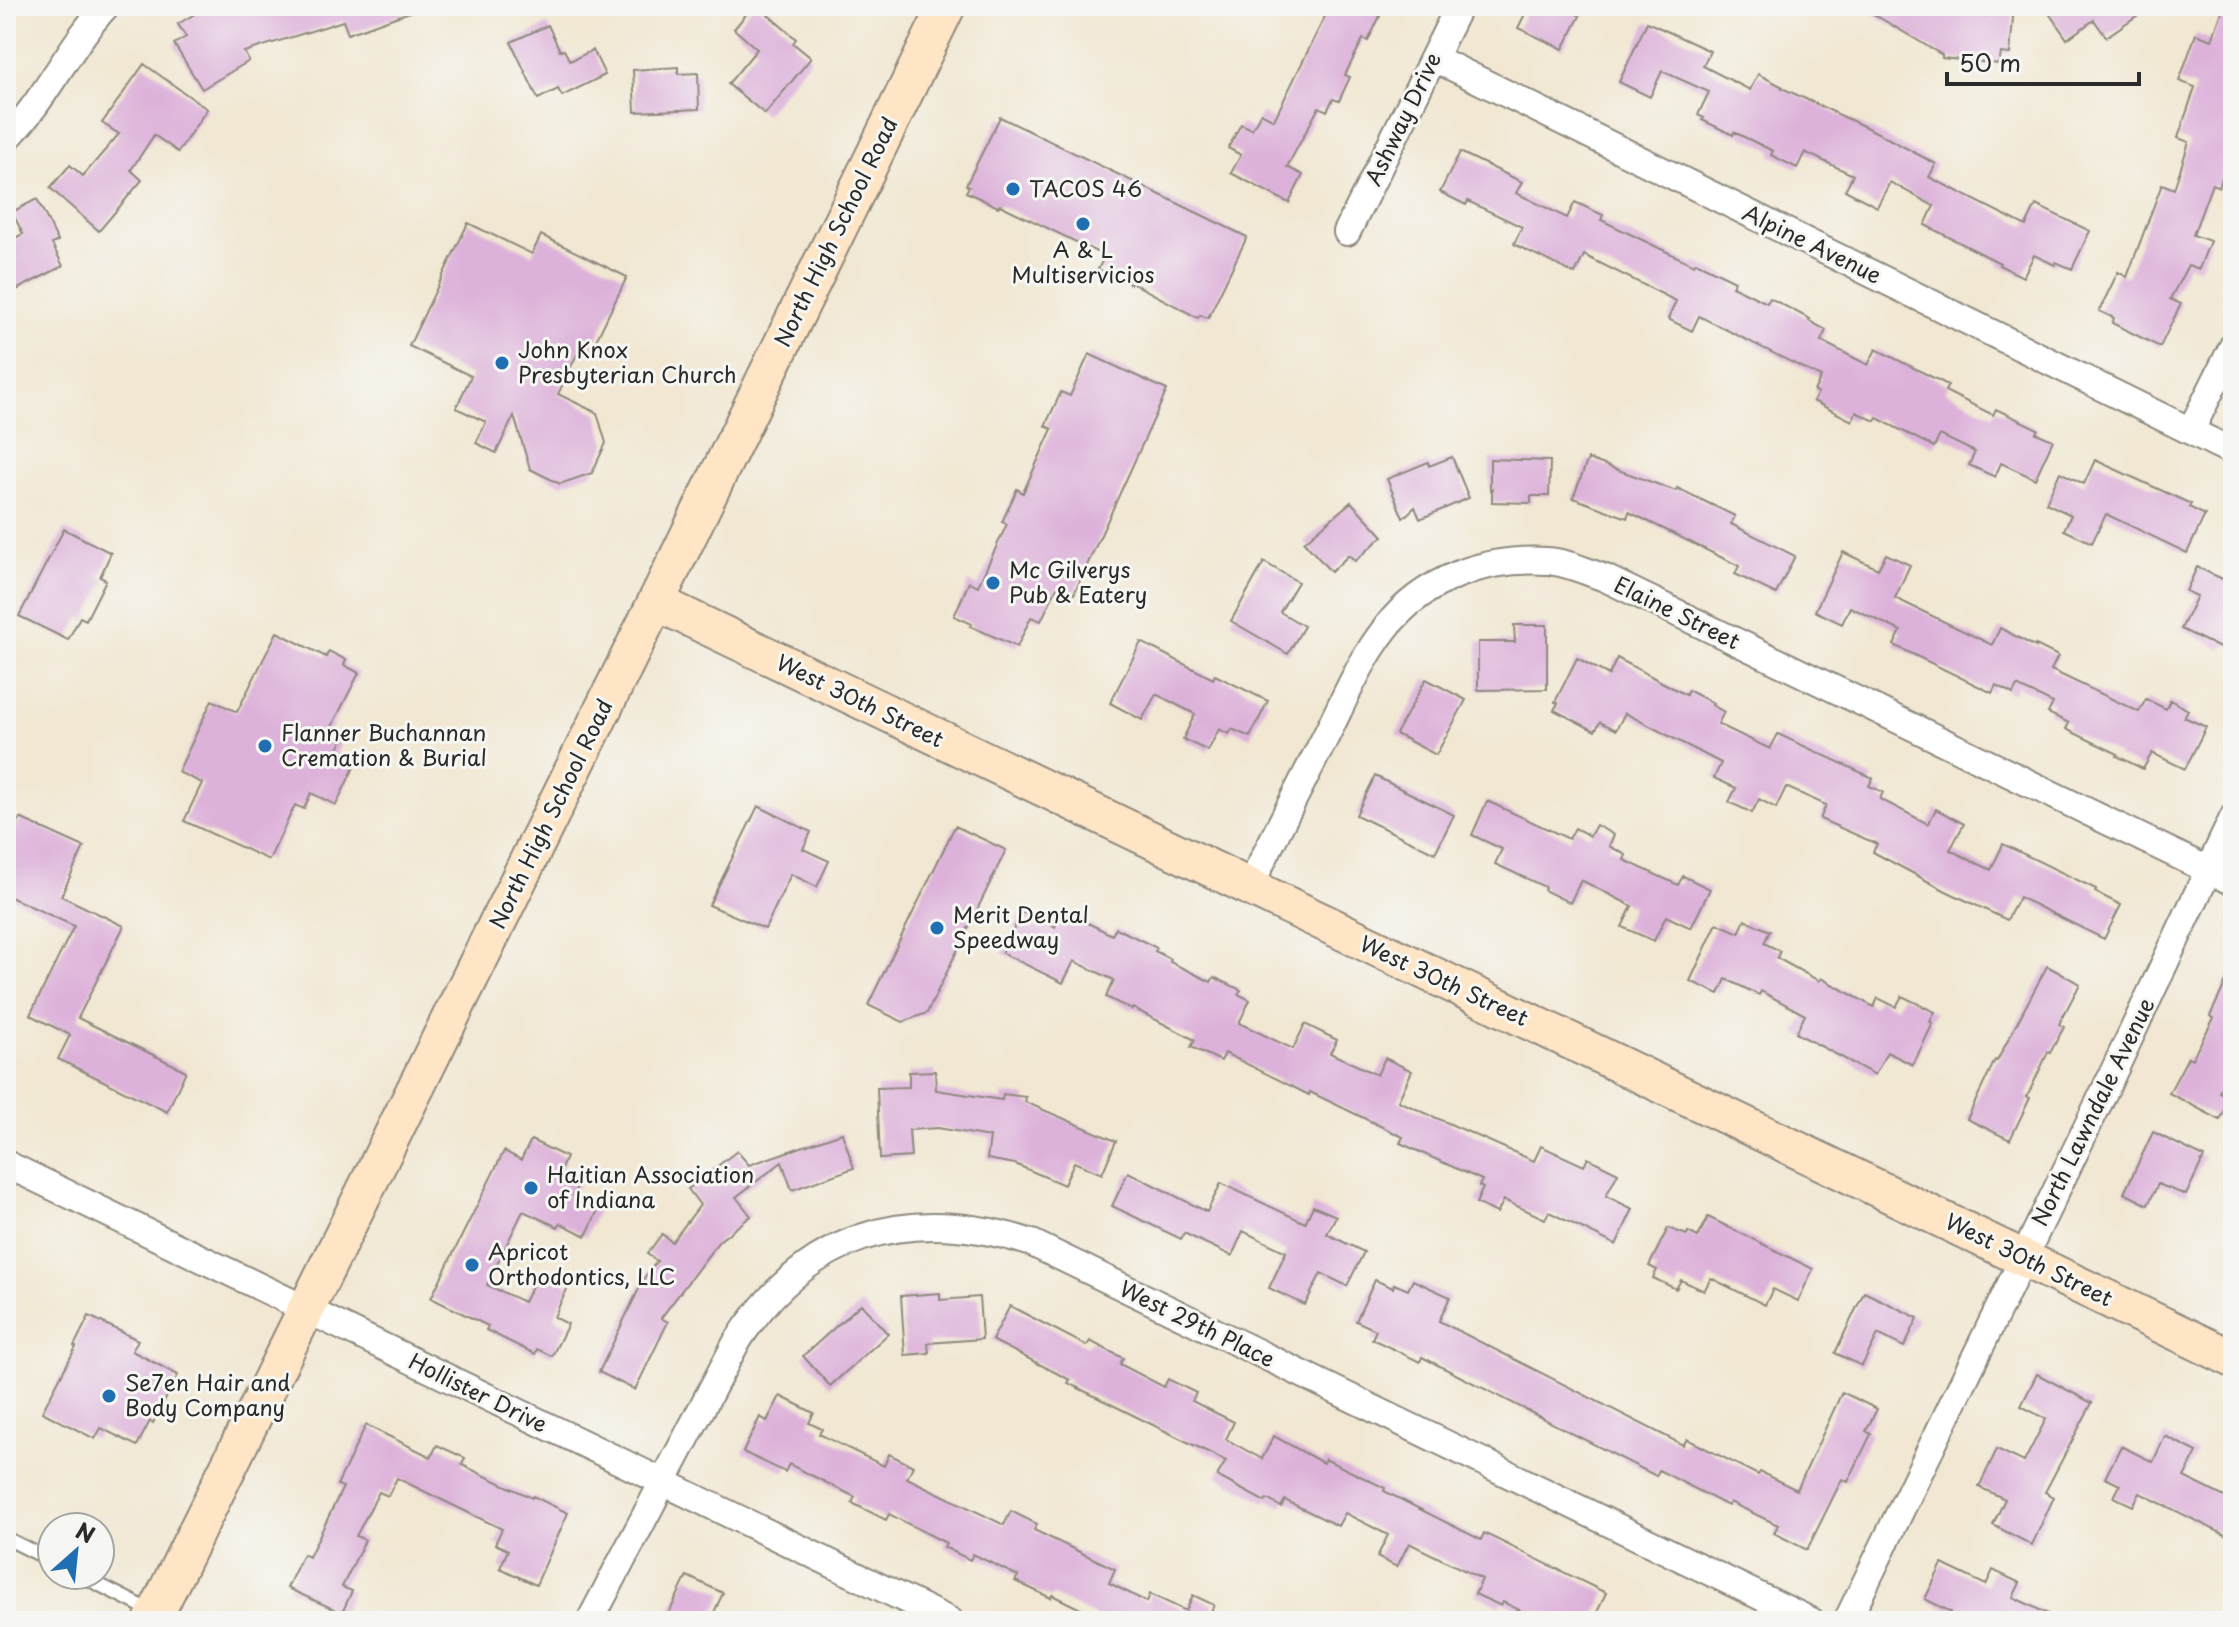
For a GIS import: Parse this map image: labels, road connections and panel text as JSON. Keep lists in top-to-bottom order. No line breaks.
{"streets":{"street":["Ashway Drive","North High School Road","Alpine Avenue","Elaine Street","West 30th Street","North Lawndale Avenue","West 29th Place","Hollister Drive"]},"crossings":[["Ashway Drive","Alpine Avenue"],["North High School Road","West 30th Street"],["North High School Road","Hollister Drive"],["Elaine Street","West 30th Street"],["Elaine Street","North Lawndale Avenue"],["West 30th Street","North Lawndale Avenue"],["West 29th Place","Hollister Drive"]],"places":["TACOS 46","A & L Multiservicios","John Knox Presbyterian Church","Mc Gilverys Pub & Eatery","Flanner Buchannan Cremation & Burial","Merit Dental Speedway","Haitian Association of Indiana","Apricot Orthodontics, LLC","Se7en Hair and Body Company"],"scale_bar":"50 m","north":"top right"}
